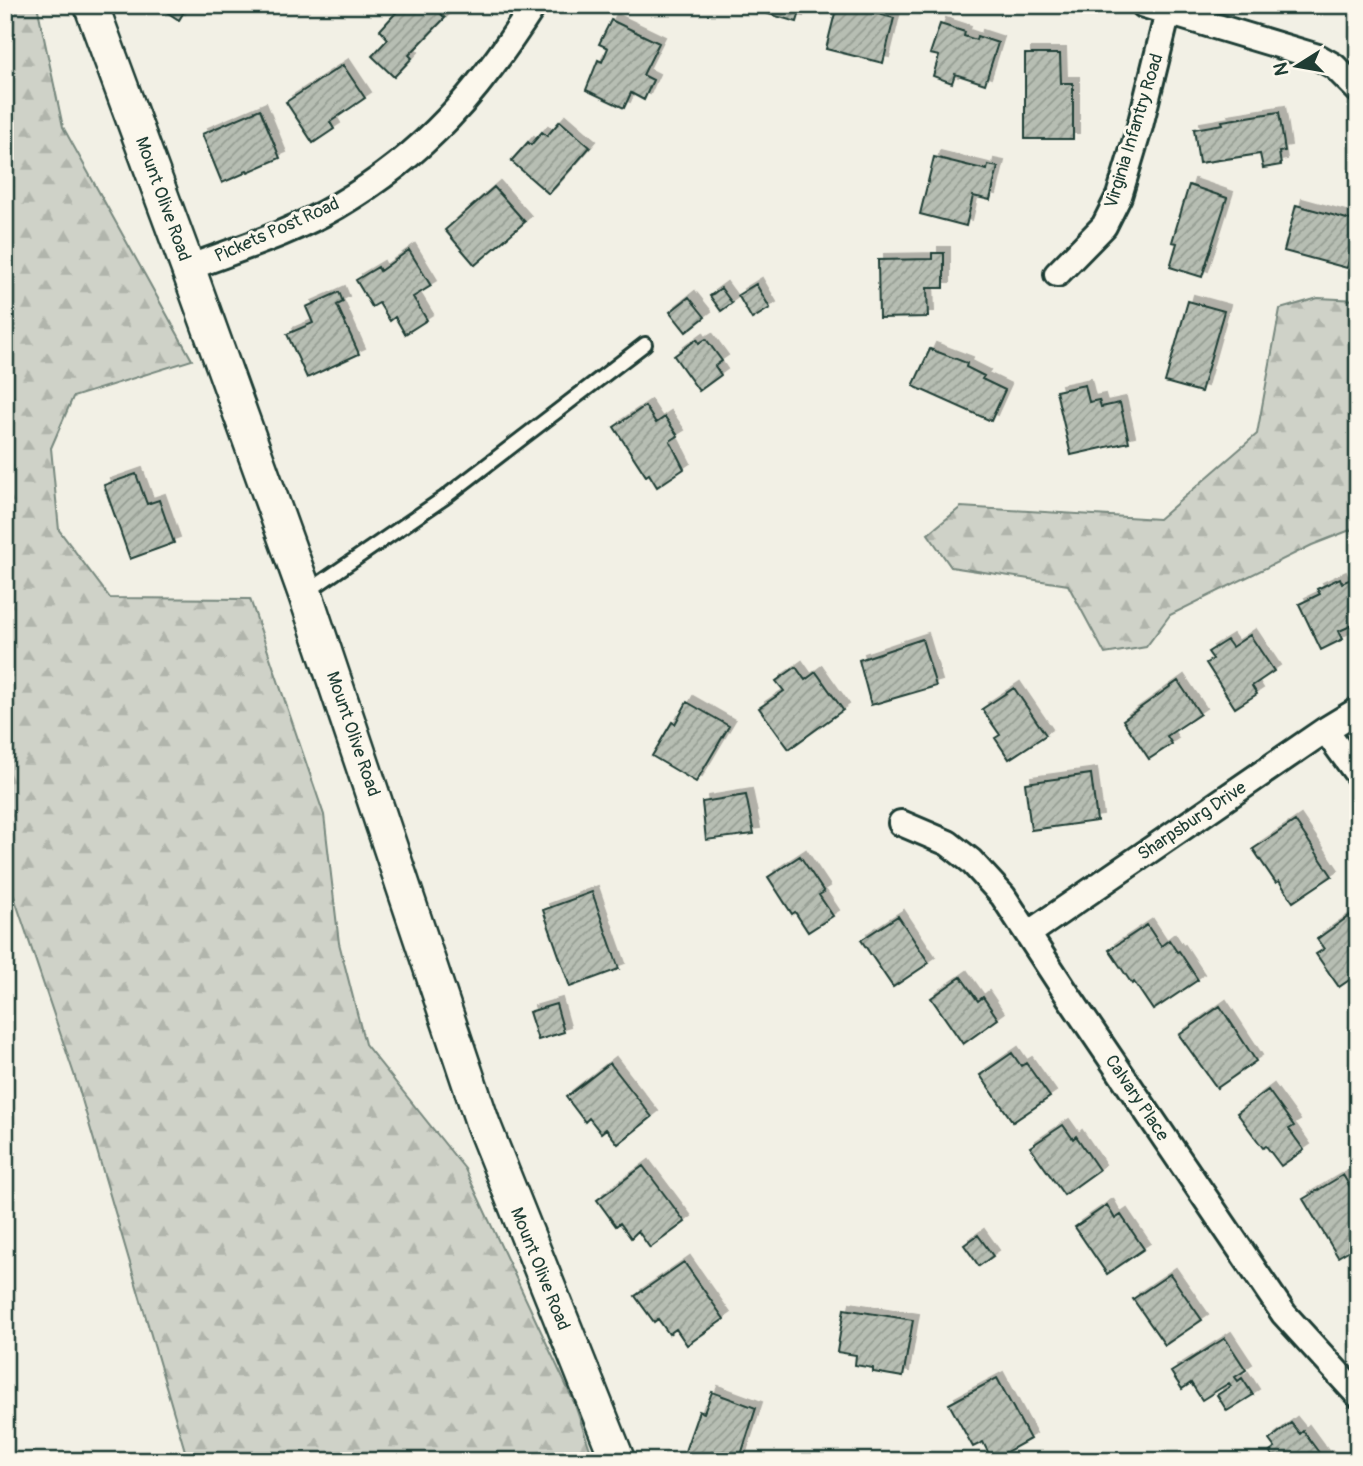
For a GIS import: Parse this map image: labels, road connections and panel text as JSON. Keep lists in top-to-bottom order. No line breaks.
{"streets":{"street":["Virginia Infantry Road","Mount Olive Road","Pickets Post Road","Sharpsburg Drive","Calvary Place"]},"crossings":[["Mount Olive Road","Pickets Post Road"],["Sharpsburg Drive","Calvary Place"]],"north":"left"}
